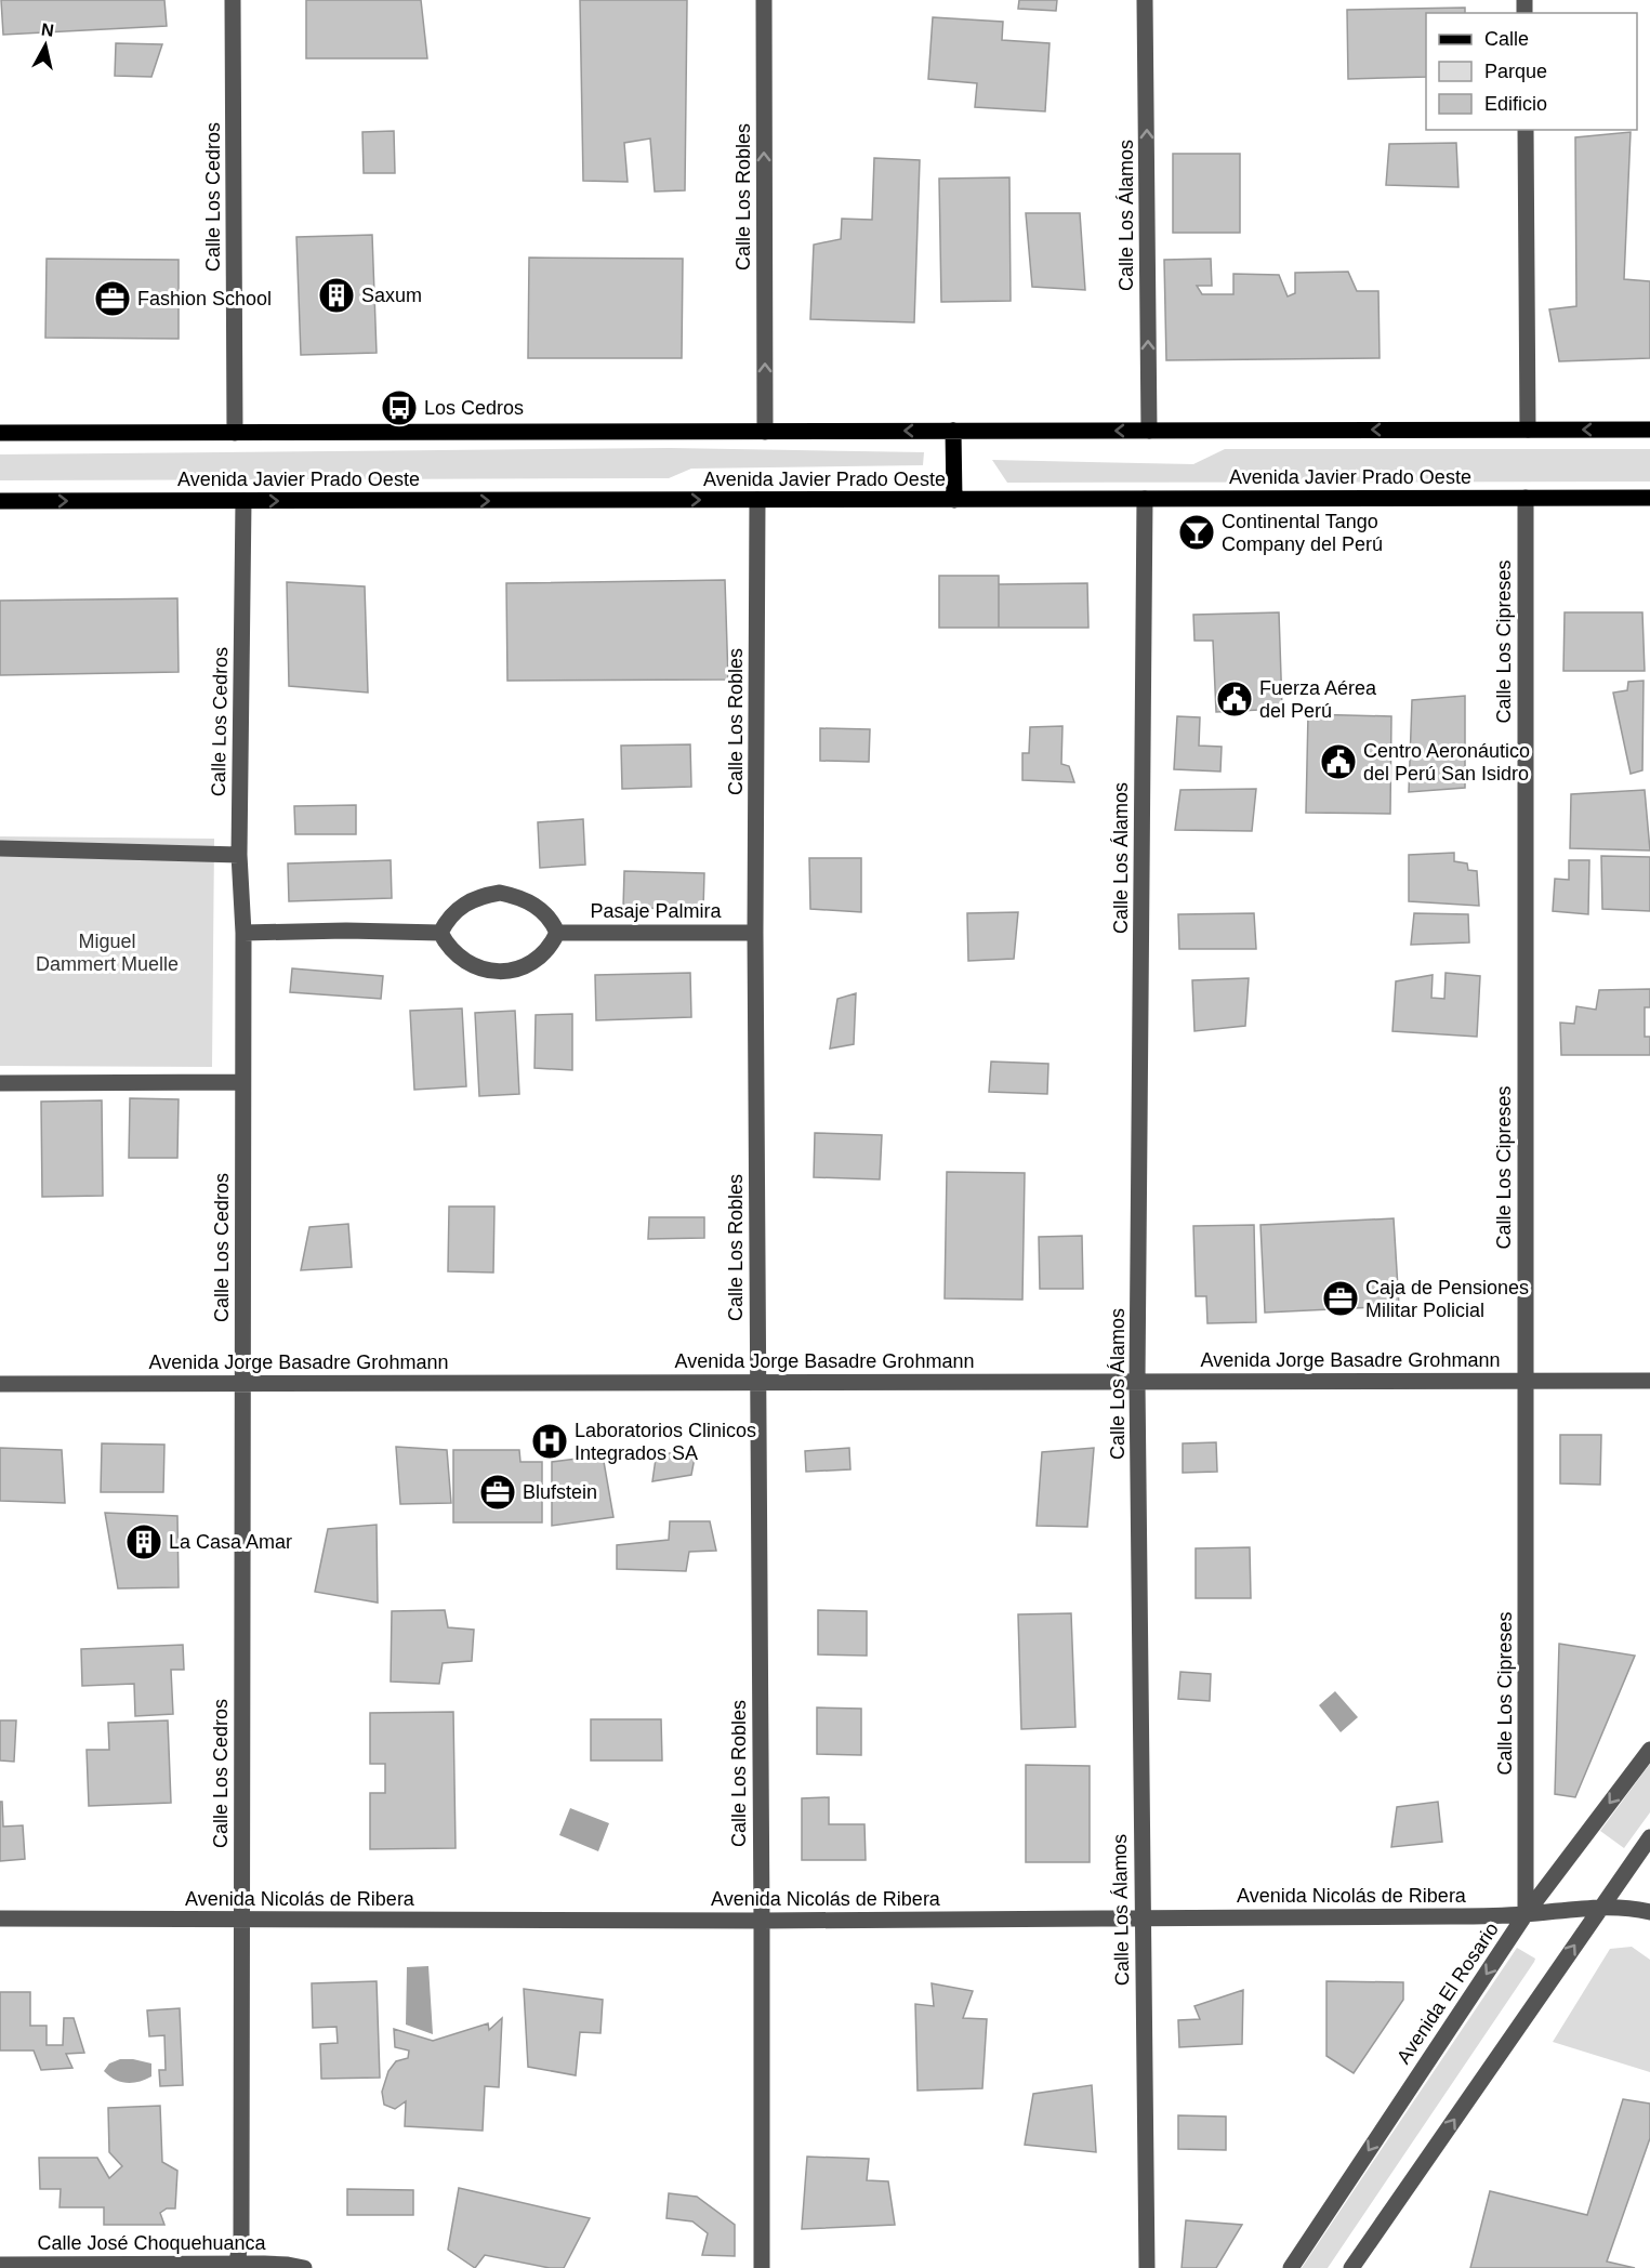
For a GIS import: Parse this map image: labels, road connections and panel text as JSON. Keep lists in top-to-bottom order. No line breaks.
{"streets":{"main road":["Avenida Javier Prado Oeste"],"street":["Calle Los Cedros","Calle Los Robles","Calle Los Álamos","Calle Los Cipreses","Pasaje Palmira","Avenida Jorge Basadre Grohmann","Avenida Nicolás de Ribera","Avenida El Rosario","Calle José Choquehuanca"]},"crossings":[["Calle Los Cedros","Avenida Javier Prado Oeste"],["Calle Los Cedros","Avenida Jorge Basadre Grohmann"],["Calle Los Cedros","Avenida Nicolás de Ribera"],["Calle Los Cedros","Calle José Choquehuanca"],["Calle Los Robles","Avenida Javier Prado Oeste"],["Calle Los Robles","Pasaje Palmira"],["Calle Los Robles","Avenida Jorge Basadre Grohmann"],["Calle Los Robles","Avenida Nicolás de Ribera"],["Calle Los Álamos","Avenida Javier Prado Oeste"],["Calle Los Álamos","Avenida Jorge Basadre Grohmann"],["Calle Los Álamos","Avenida Nicolás de Ribera"],["Avenida Javier Prado Oeste","Calle Los Cipreses"],["Calle Los Cipreses","Avenida Jorge Basadre Grohmann"],["Calle Los Cipreses","Avenida Nicolás de Ribera"],["Calle Los Cipreses","Avenida El Rosario"],["Avenida Nicolás de Ribera","Avenida El Rosario"]],"parks":["Miguel Dammert Muelle"],"places":{"building":["Saxum","La Casa Amar"],"office":["Fashion School","Caja de Pensiones Militar Policial","Blufstein"],"bus stop":["Los Cedros"],"bar":["Continental Tango Company del Perú"],"public building":["Fuerza Aérea del Perú","Centro Aeronáutico del Perú San Isidro"],"hospital":["Laboratorios Clinicos Integrados SA"]},"legend":["Calle","Parque","Edificio"],"north":"top"}
